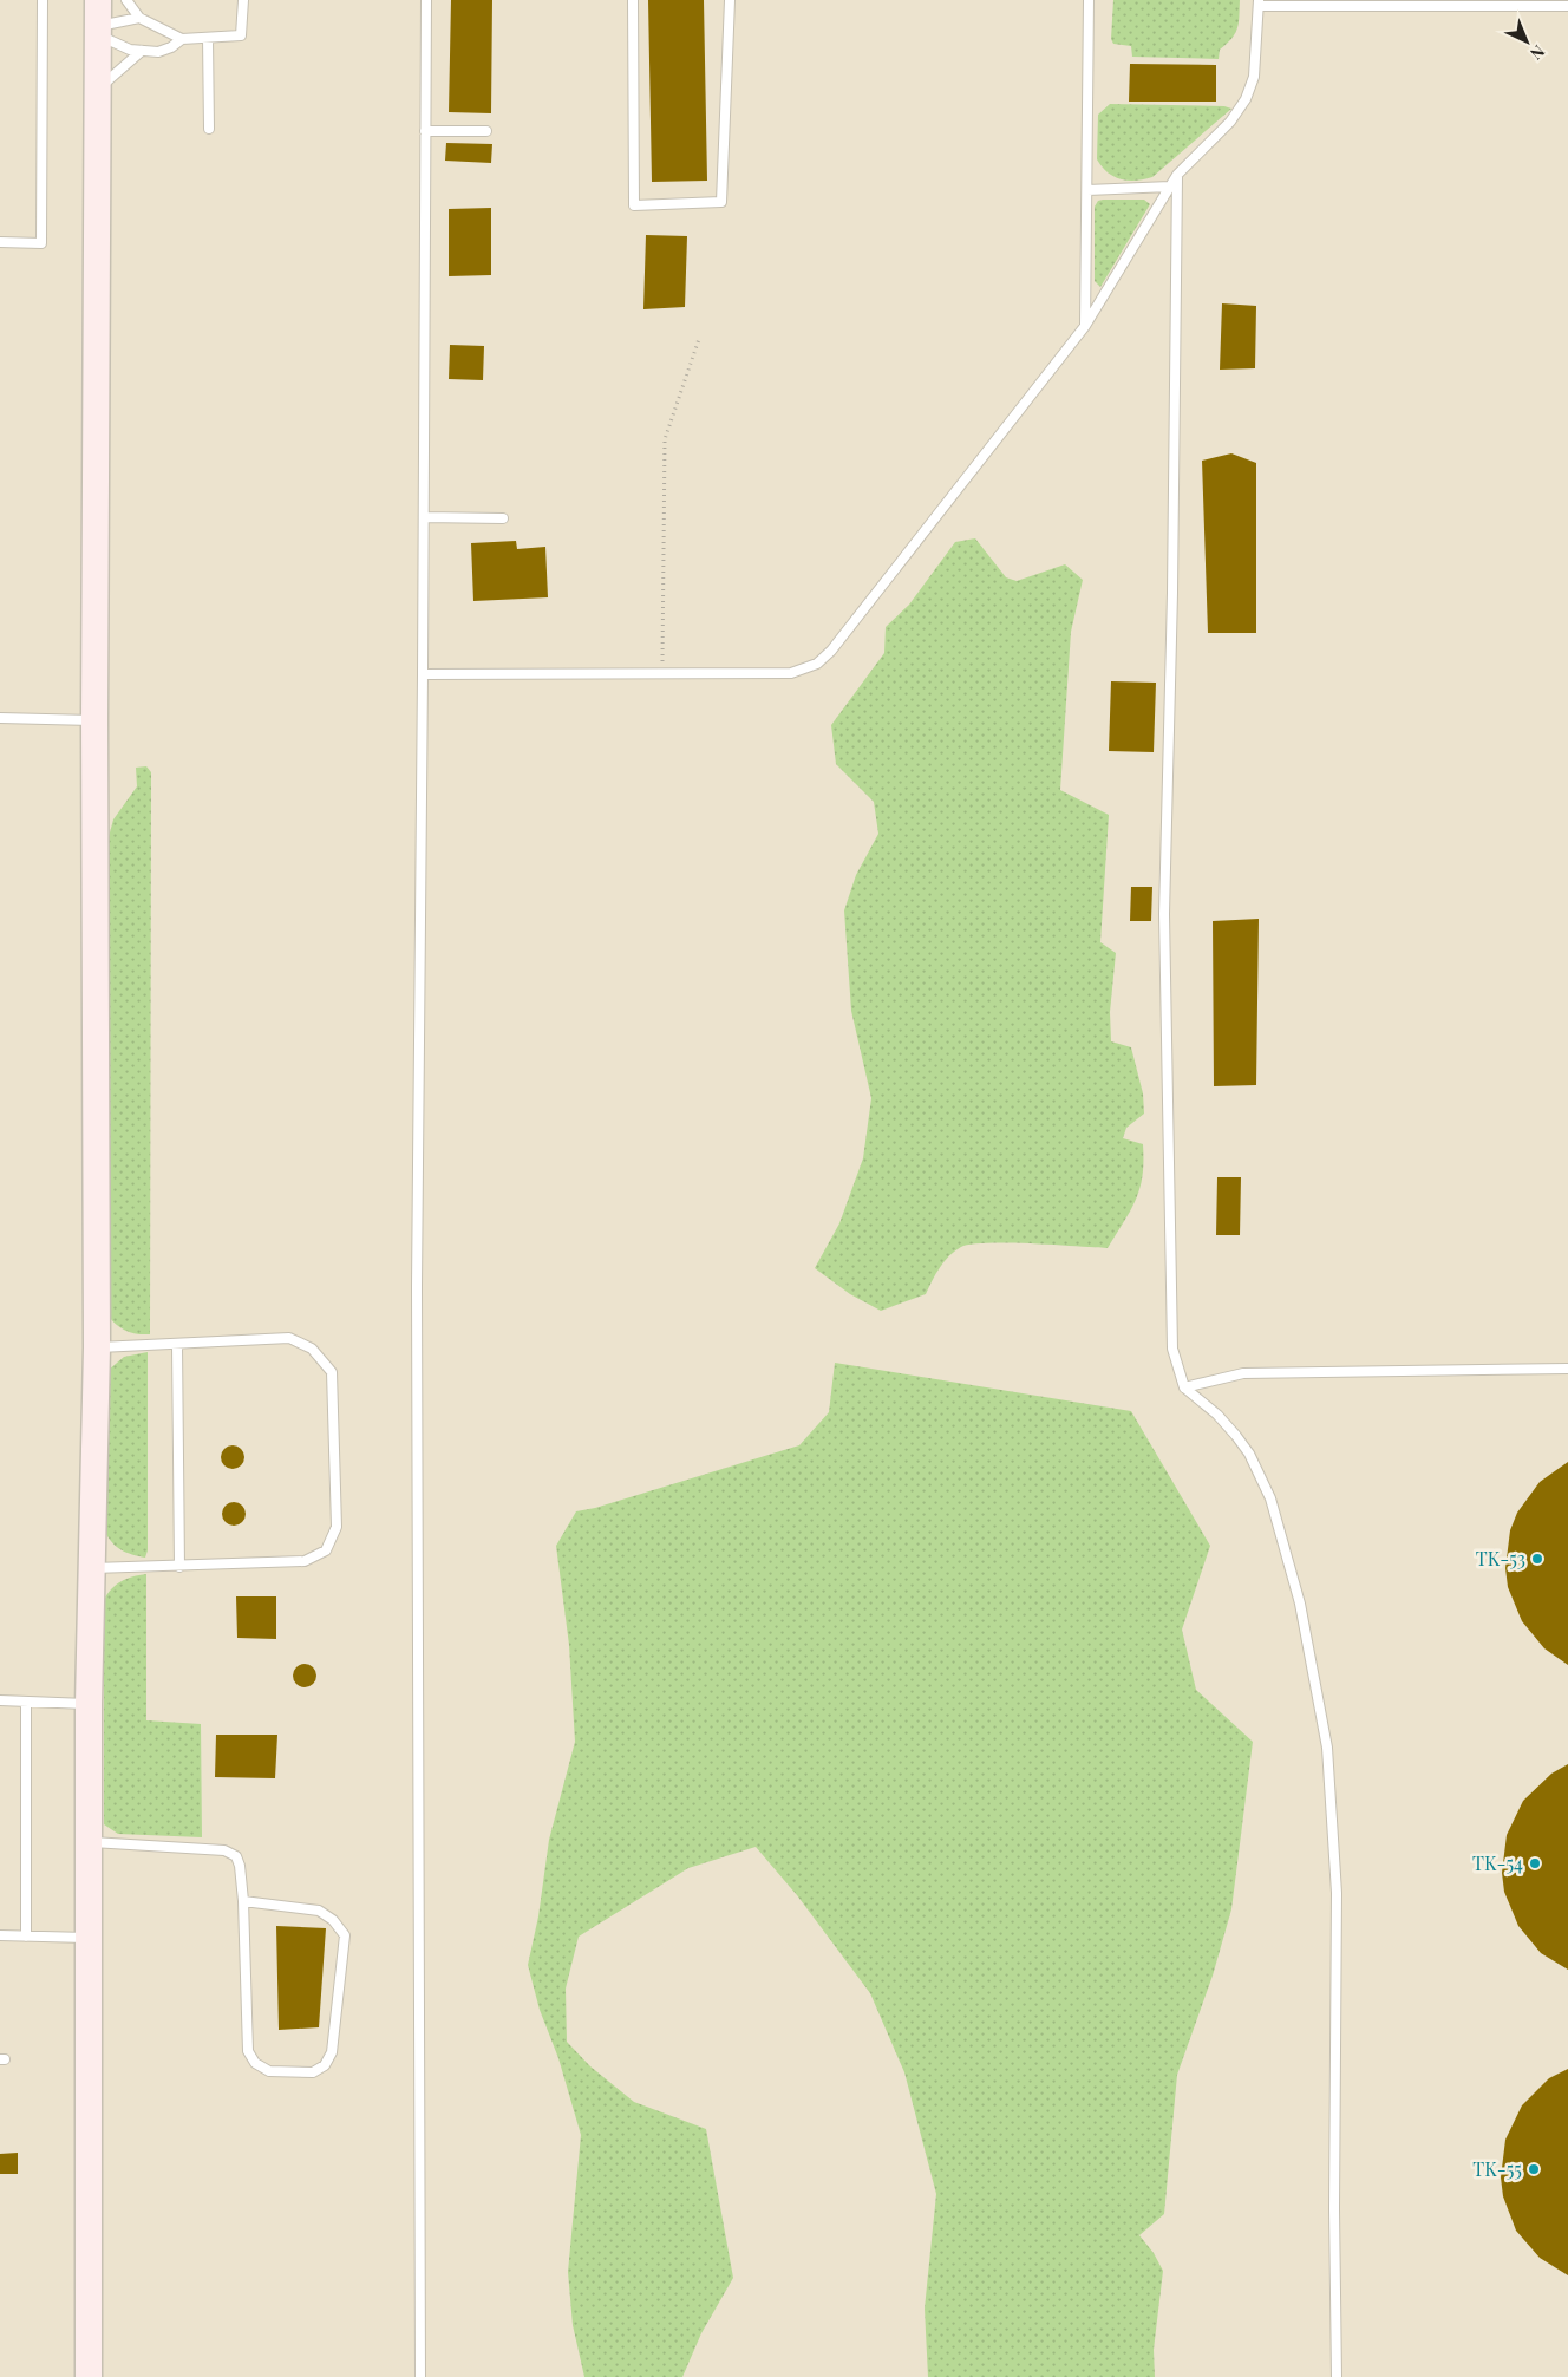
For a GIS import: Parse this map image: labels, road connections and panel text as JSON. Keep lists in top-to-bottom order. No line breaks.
{"places":["TK-53","TK-54","TK-55"],"north":"bottom right"}
